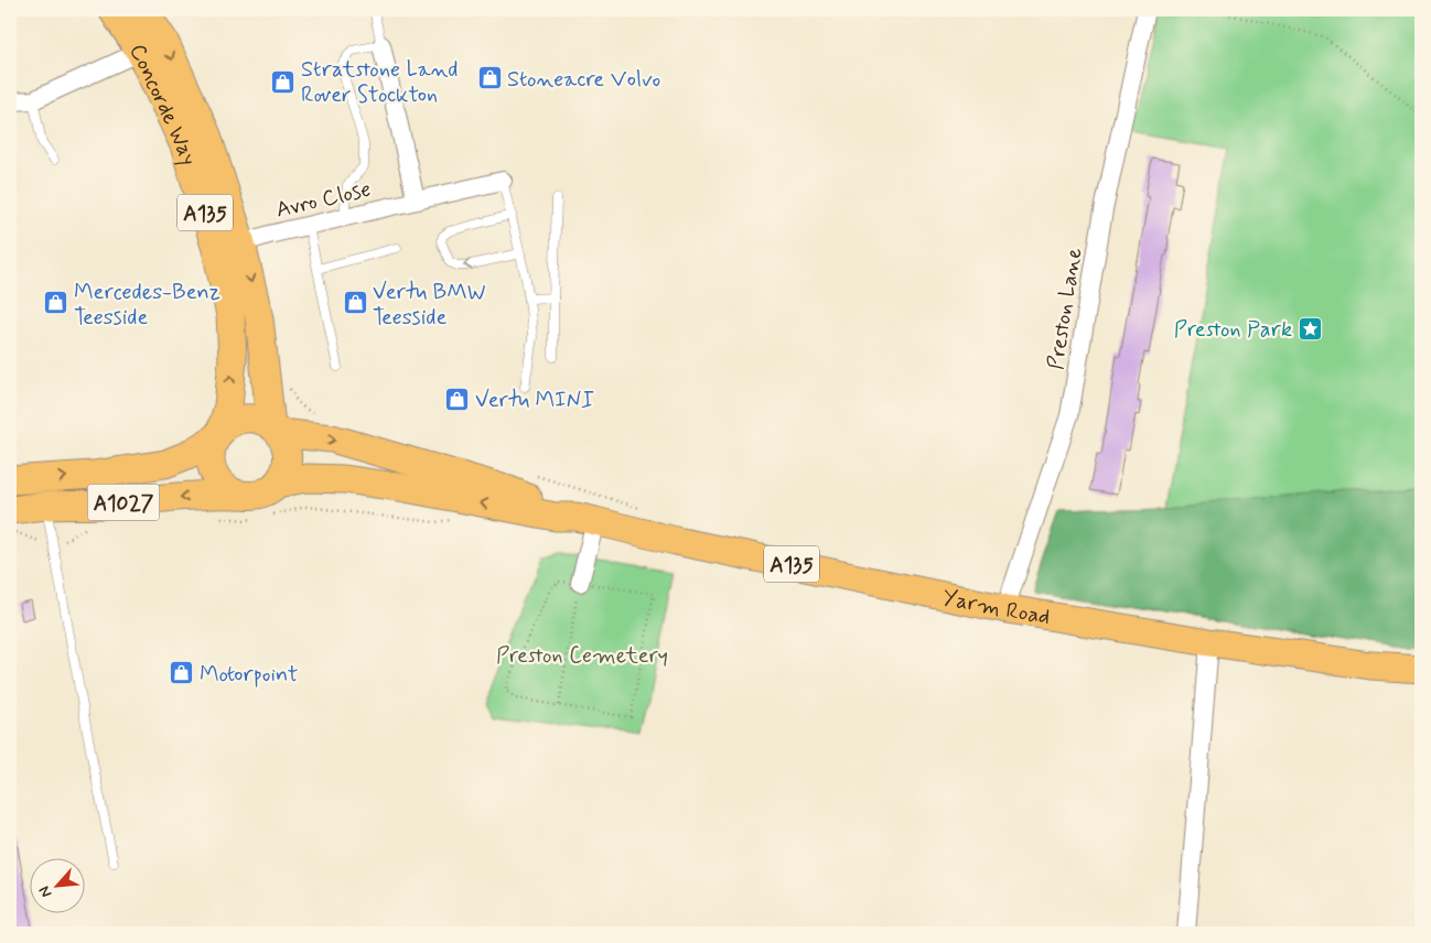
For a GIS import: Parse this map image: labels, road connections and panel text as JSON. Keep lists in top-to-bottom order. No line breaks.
{"streets":{"main road":["Concorde Way","A135","A1027","Yarm Road"],"street":["Avro Close","Preston Lane"]},"crossings":[["Concorde Way","Avro Close"],["Concorde Way","A135"],["Concorde Way","A1027"],["A135","A1027"],["A135","Yarm Road"],["Preston Lane","Yarm Road"]],"parks":["Preston Cemetery"],"places":{"shop":["Stoneacre Volvo","Stratstone Land Rover Stockton","Mercedes-Benz Teesside","Vertu BMW Teesside","Vertu MINI","Motorpoint"],"place":["Preston Park"]},"north":"bottom left"}
